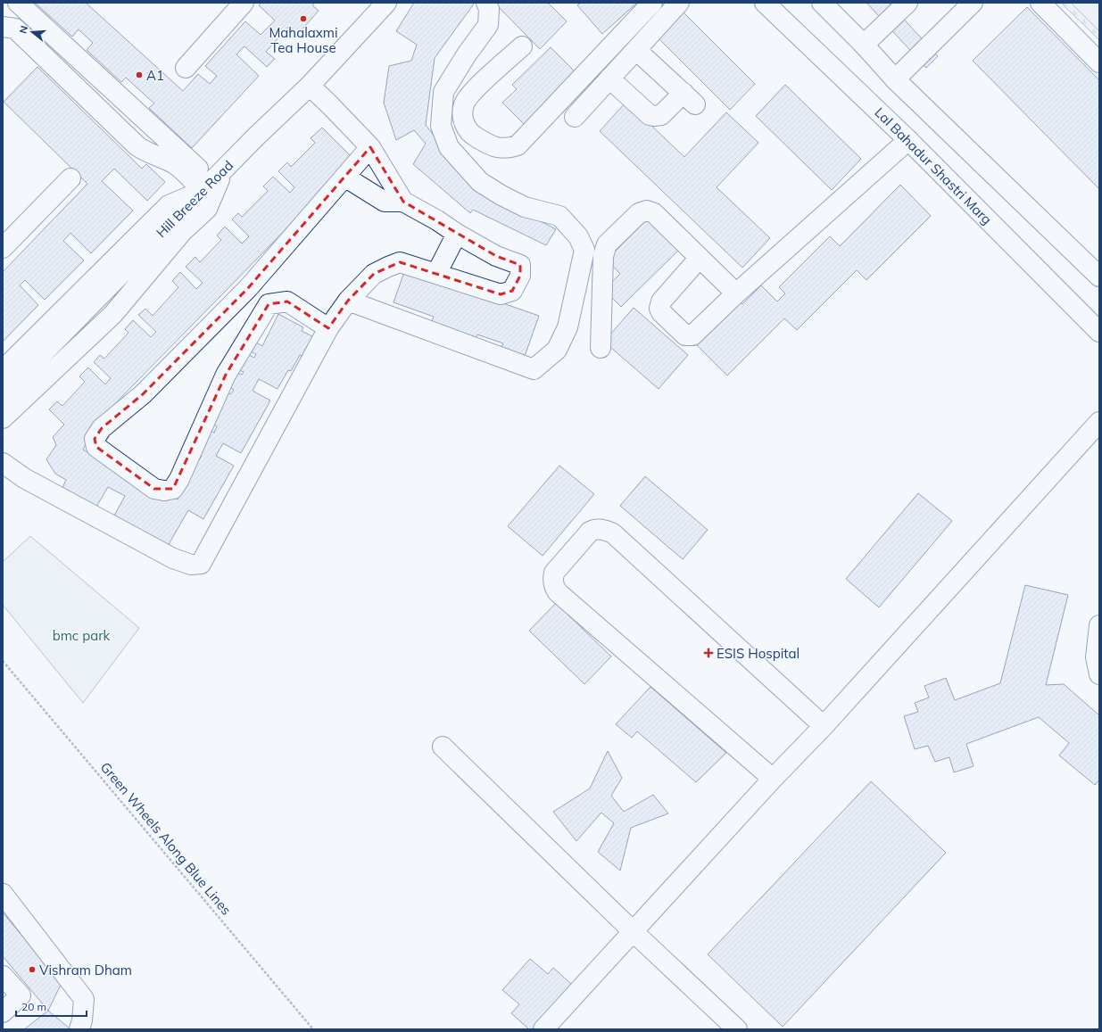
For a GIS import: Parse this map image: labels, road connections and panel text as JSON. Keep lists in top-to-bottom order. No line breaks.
{"streets":{"street":["Lal Bahadur Shastri Marg","Hill Breeze Road"],"path":["Green Wheels Along Blue Lines"]},"parks":["bmc park"],"places":{"other":["Mahalaxmi Tea House","A1","Vishram Dham"],"health":["ESIS Hospital"]},"scale_bar":"20 m","north":"left"}
